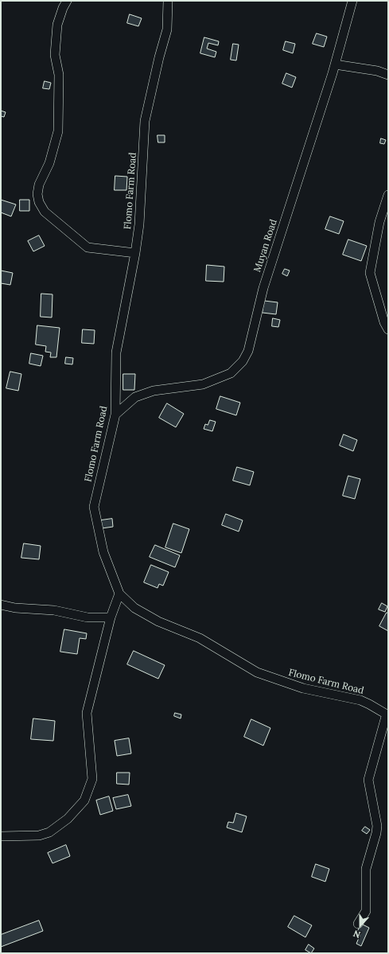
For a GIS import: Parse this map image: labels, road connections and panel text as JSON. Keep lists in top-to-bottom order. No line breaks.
{"streets":{"street":["Flomo Farm Road","Muyan Road"]},"crossings":[["Flomo Farm Road","Muyan Road"]],"north":"bottom"}
